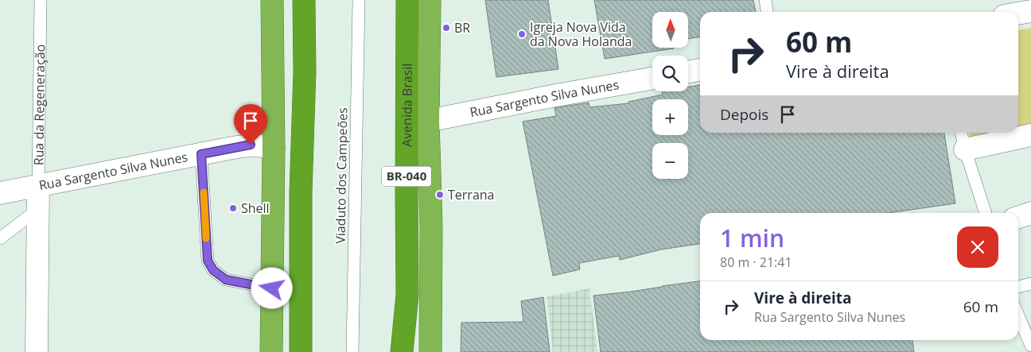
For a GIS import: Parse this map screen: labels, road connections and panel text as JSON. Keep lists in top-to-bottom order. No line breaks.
{"streets":{"highway":["Avenida Brasil","BR-040"],"street":["Rua Sargento Silva Nunes","Rua da Regeneração"],"lane":["Viaduto dos Campeões"]},"crossings":[["Rua Sargento Silva Nunes","Rua da Regeneração"],["Rua Sargento Silva Nunes","Avenida Brasil"]],"places":["BR","Igreja Nova Vida da Nova Holanda","Terrana","Shell"],"north":"top","page":{"map_buttons":["+","−"],"turn":["60 m","Vire à direita"],"then":"Depois","heading":["1 min","80 m · 21:41"],"list":[{"name":"Vire à direita","note":"Rua Sargento Silva Nunes","value":"60 m"}]}}
